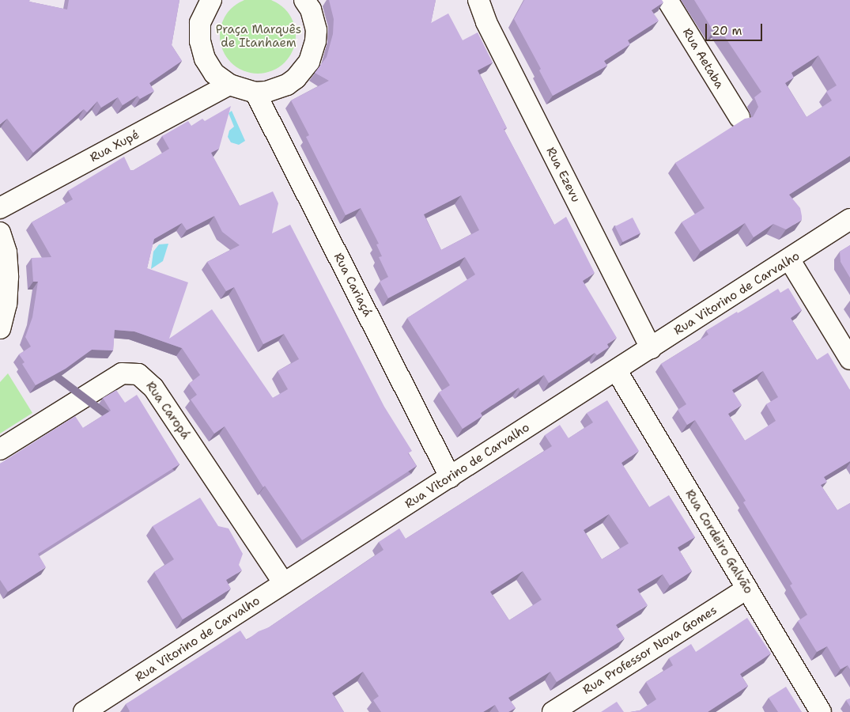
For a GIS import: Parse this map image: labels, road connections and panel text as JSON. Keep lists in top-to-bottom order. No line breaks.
{"streets":{"street":["Rua Aetaba","Rua Xupé","Rua Ezevu","Rua Cariaçá","Rua Vitorino de Carvalho","Rua Caropá","Rua Cordeiro Galvão","Rua Professor Nova Gomes"]},"crossings":[["Rua Ezevu","Rua Vitorino de Carvalho"],["Rua Cariaçá","Rua Vitorino de Carvalho"],["Rua Vitorino de Carvalho","Rua Caropá"],["Rua Vitorino de Carvalho","Rua Cordeiro Galvão"],["Rua Cordeiro Galvão","Rua Professor Nova Gomes"]],"parks":["Praça Marquês de Itanhaem"],"scale_bar":"20 m"}
